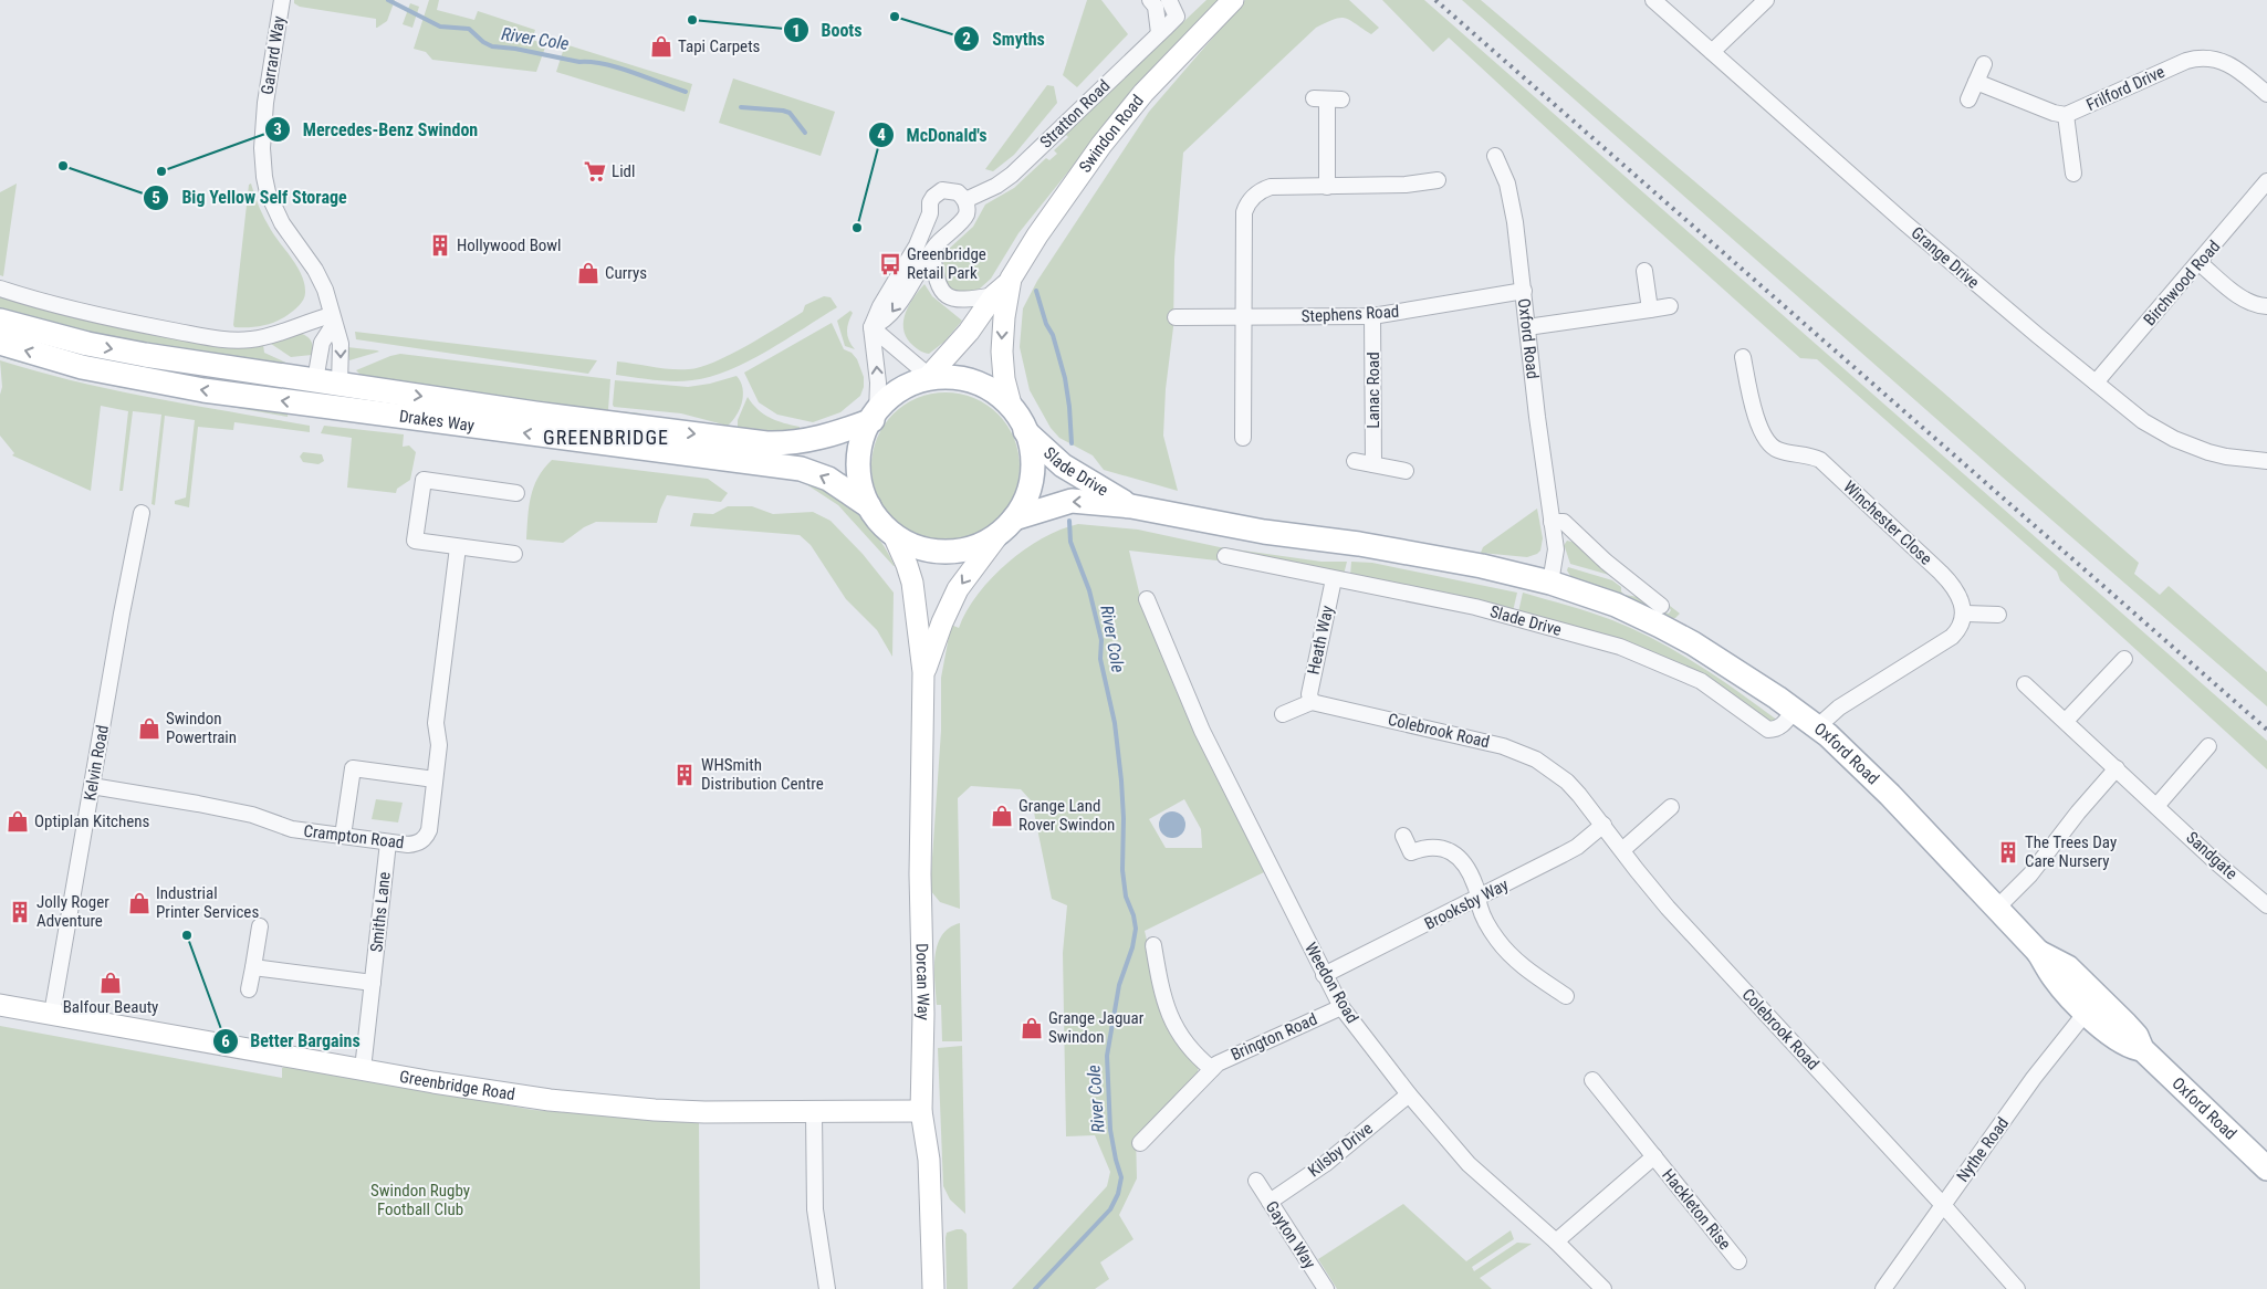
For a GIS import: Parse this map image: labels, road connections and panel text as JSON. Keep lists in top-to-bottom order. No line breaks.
{"streets":{"main road":["Swindon Road","Oxford Road","Drakes Way","Slade Drive","Dorcan Way","Greenbridge Road"],"street":["Garrard Way","Frilford Drive","Stratton Road","Grange Drive","Birchwood Road","Stephens Road","Lanac Road","Winchester Close","Heath Way","Colebrook Road","Kelvin Road","Crampton Road","Sandgate","Brooksby Way","Smiths Lane","Weedon Road","Brington Road","Kilsby Drive","Nythe Road","Hackleton Rise","Gayton Way"]},"crossings":[["Garrard Way","Drakes Way"],["Swindon Road","Drakes Way"],["Swindon Road","Slade Drive"],["Swindon Road","Dorcan Way"],["Grange Drive","Birchwood Road"],["Stephens Road","Oxford Road"],["Stephens Road","Lanac Road"],["Oxford Road","Slade Drive"],["Oxford Road","Nythe Road"],["Drakes Way","Slade Drive"],["Drakes Way","Dorcan Way"],["Slade Drive","Heath Way"],["Slade Drive","Dorcan Way"],["Heath Way","Colebrook Road"],["Colebrook Road","Brooksby Way"],["Colebrook Road","Nythe Road"],["Kelvin Road","Crampton Road"],["Kelvin Road","Greenbridge Road"],["Crampton Road","Smiths Lane"],["Brooksby Way","Weedon Road"],["Smiths Lane","Greenbridge Road"],["Dorcan Way","Greenbridge Road"],["Weedon Road","Brington Road"],["Weedon Road","Kilsby Drive"],["Weedon Road","Hackleton Rise"],["Kilsby Drive","Gayton Way"]],"districts":["GREENBRIDGE"],"water":["River Cole"],"parks":["Swindon Rugby Football Club"],"places":{"other":["Smyths","Boots","Big Yellow Self Storage","Mercedes-Benz Swindon","McDonald's","Better Bargains"],"shop":["Tapi Carpets","Currys","Swindon Powertrain","Grange Land Rover Swindon","Optiplan Kitchens","Industrial Printer Services","Balfour Beauty","Grange Jaguar Swindon"],"supermarket":["Lidl"],"building":["Hollywood Bowl","WHSmith Distribution Centre","The Trees Day Care Nursery","Jolly Roger Adventure"],"bus stop":["Greenbridge Retail Park"]}}
